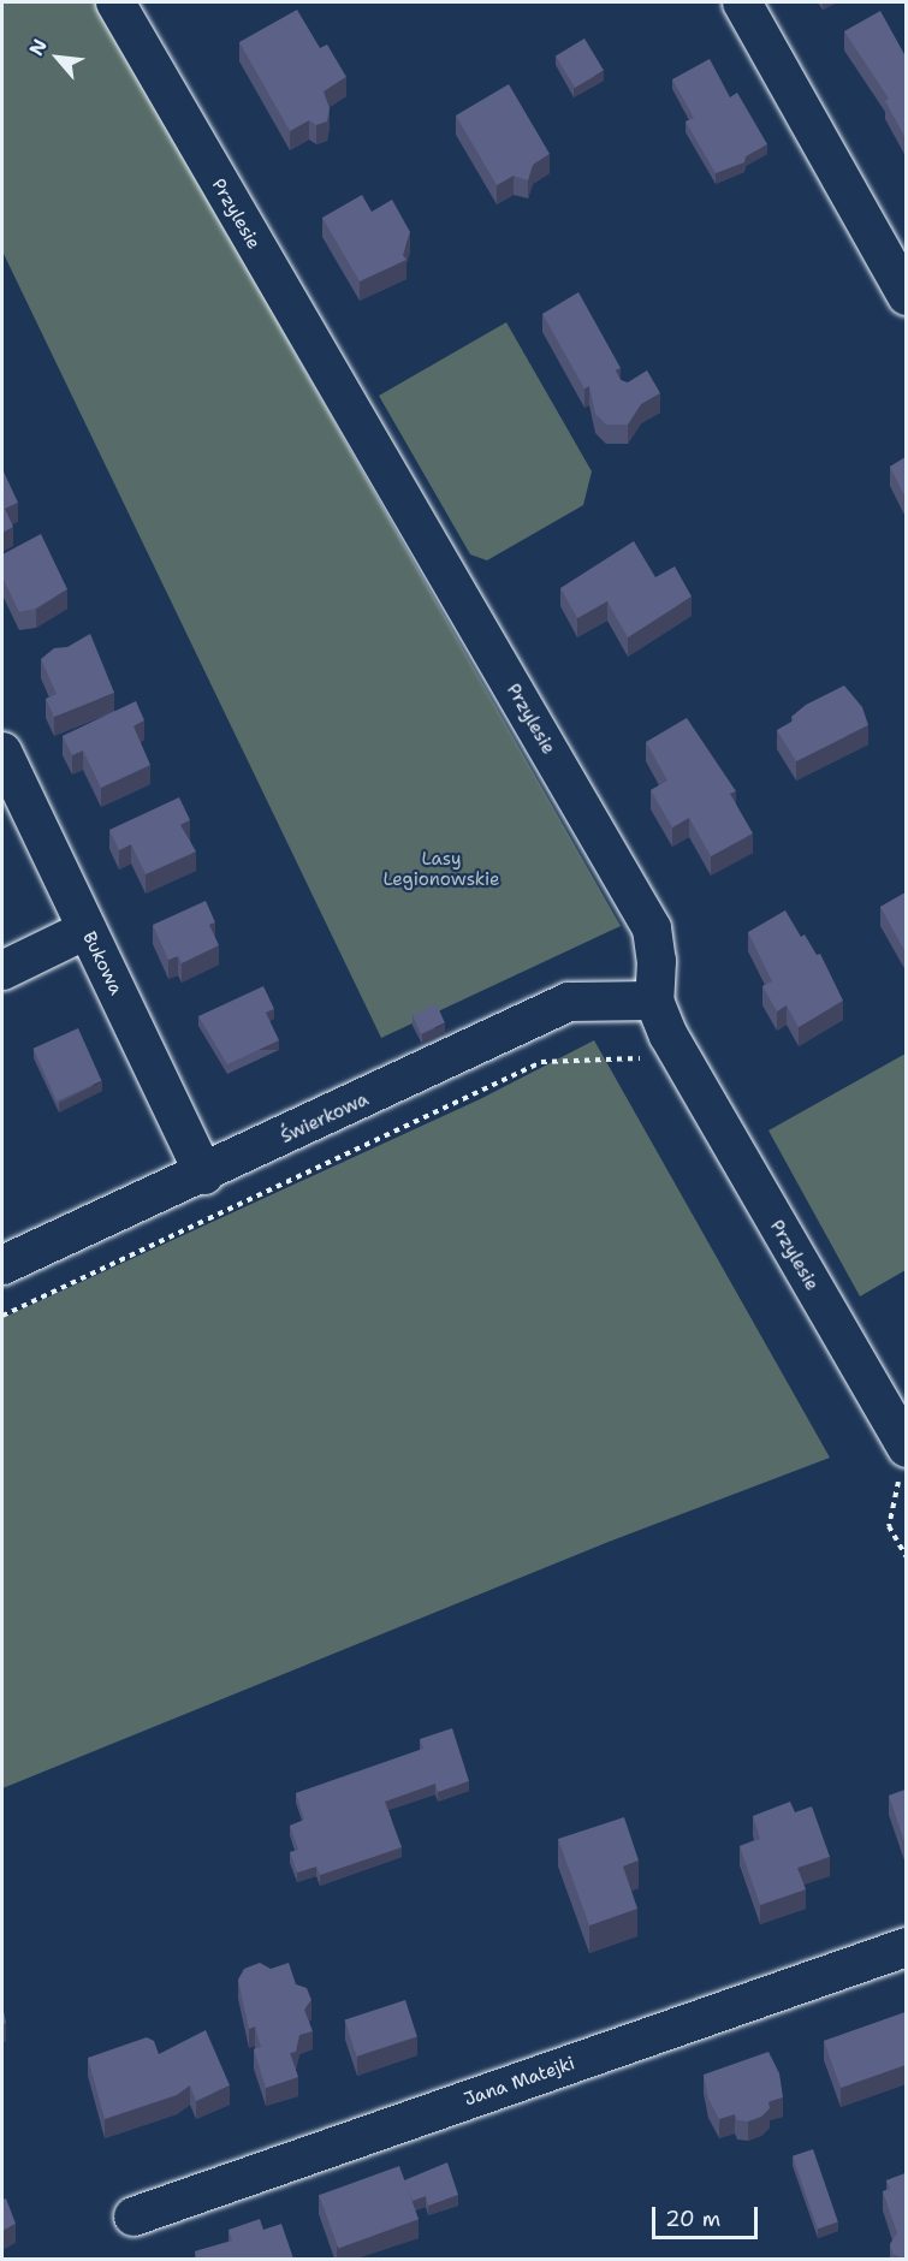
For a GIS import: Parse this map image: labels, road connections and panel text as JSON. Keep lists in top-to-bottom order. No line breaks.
{"streets":{"street":["Przylesie","Bukowa","Świerkowa","Jana Matejki"]},"crossings":[["Przylesie","Świerkowa"],["Bukowa","Świerkowa"]],"parks":["Lasy Legionowskie"],"scale_bar":"20 m","north":"top left"}
